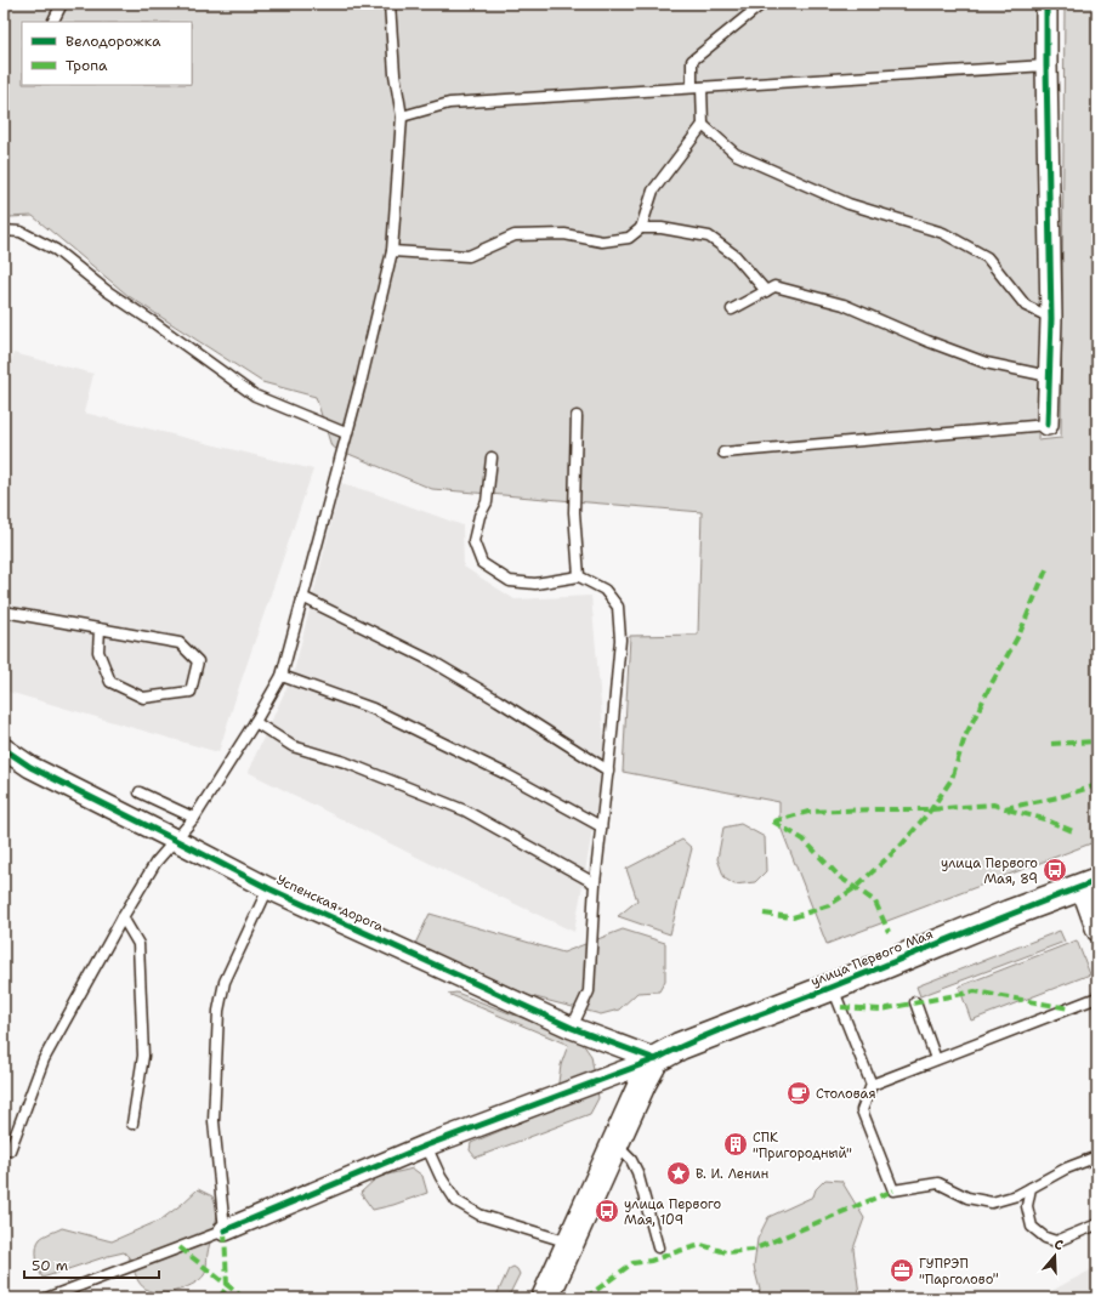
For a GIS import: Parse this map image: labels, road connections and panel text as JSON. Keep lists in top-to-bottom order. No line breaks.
{"streets":{"street":["Успенская дорога","улица Первого Мая"]},"crossings":[["Успенская дорога","улица Первого Мая"]],"places":{"bus stop":["улица Первого Мая, 89","улица Первого Мая, 109"],"cafe":["Столовая"],"building":["СПК \"Пригородный\""],"place":["В. И. Ленин"],"office":["ГУПРЭП \"Парголово\""]},"legend":["Велодорожка","Тропа"],"scale_bar":"50 m","north":"top"}
